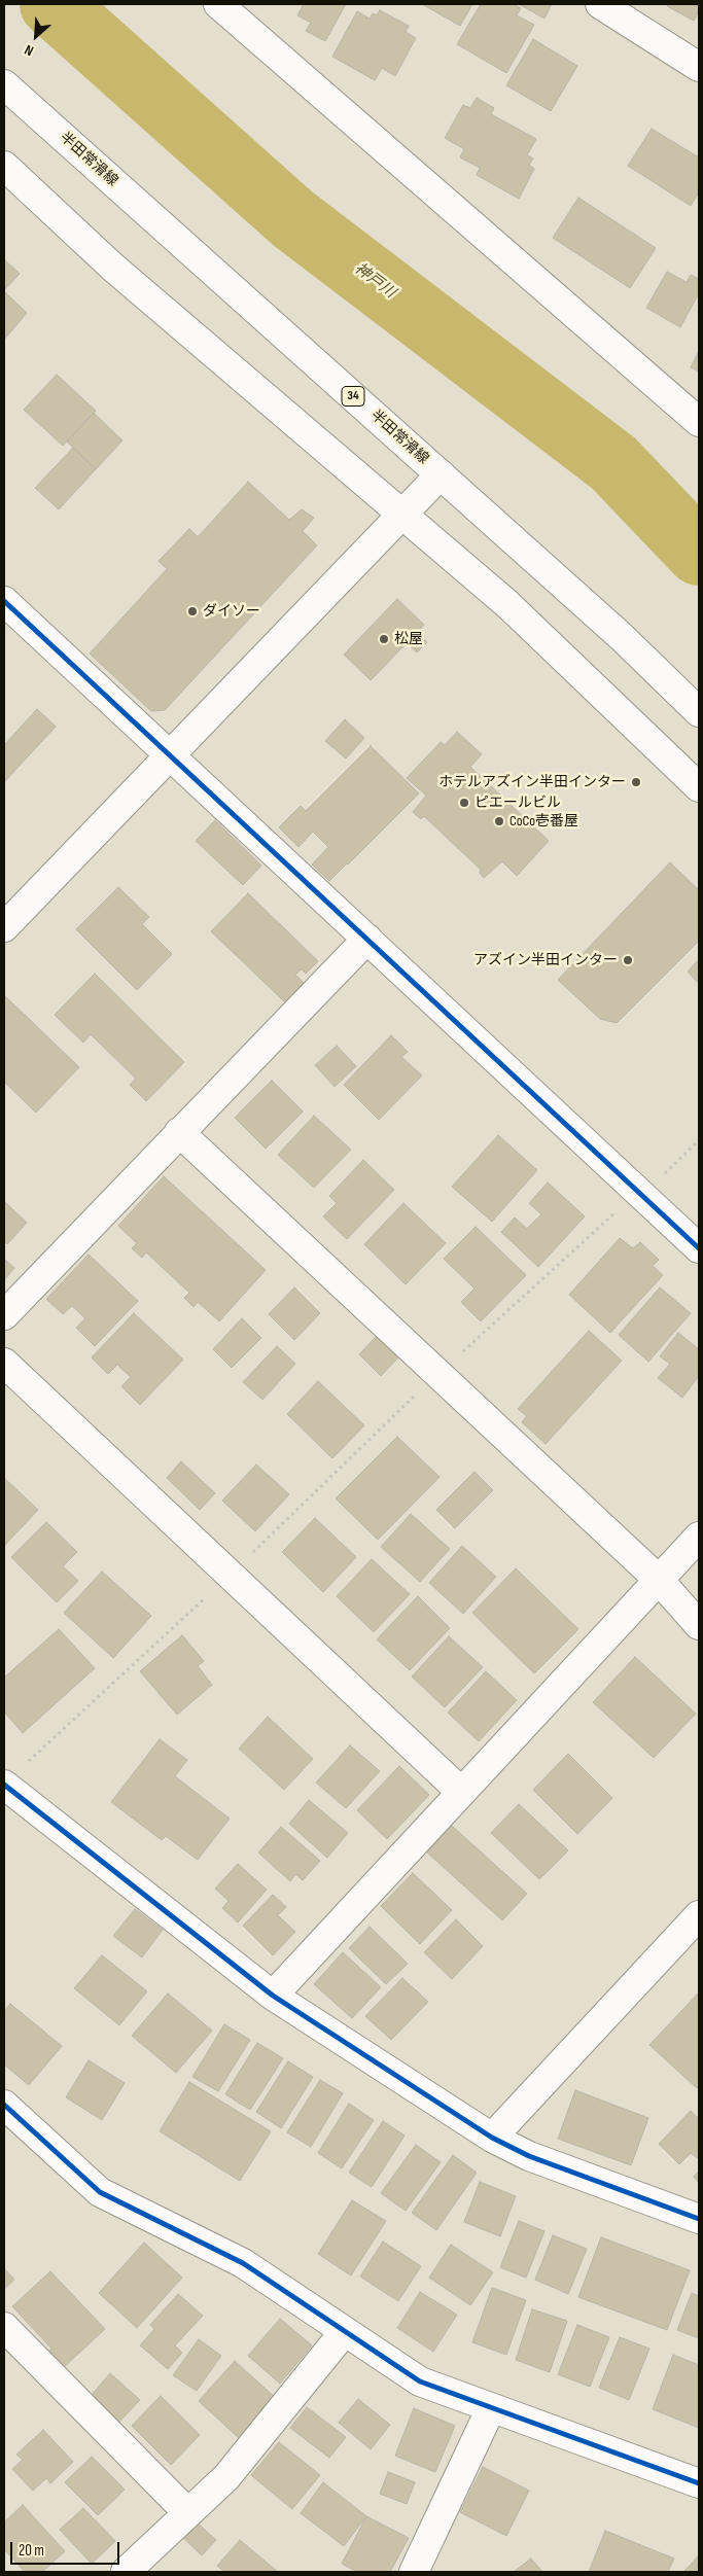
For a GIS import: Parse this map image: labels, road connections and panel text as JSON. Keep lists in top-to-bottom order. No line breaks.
{"streets":{"street":["半田常滑線","34"]},"water":["神戸川"],"places":["ダイソー","松屋","ホテルアズイン半田インター","ピエールビル","CoCo壱番屋","アズイン半田インター"],"scale_bar":"20 m","north":"bottom left"}
